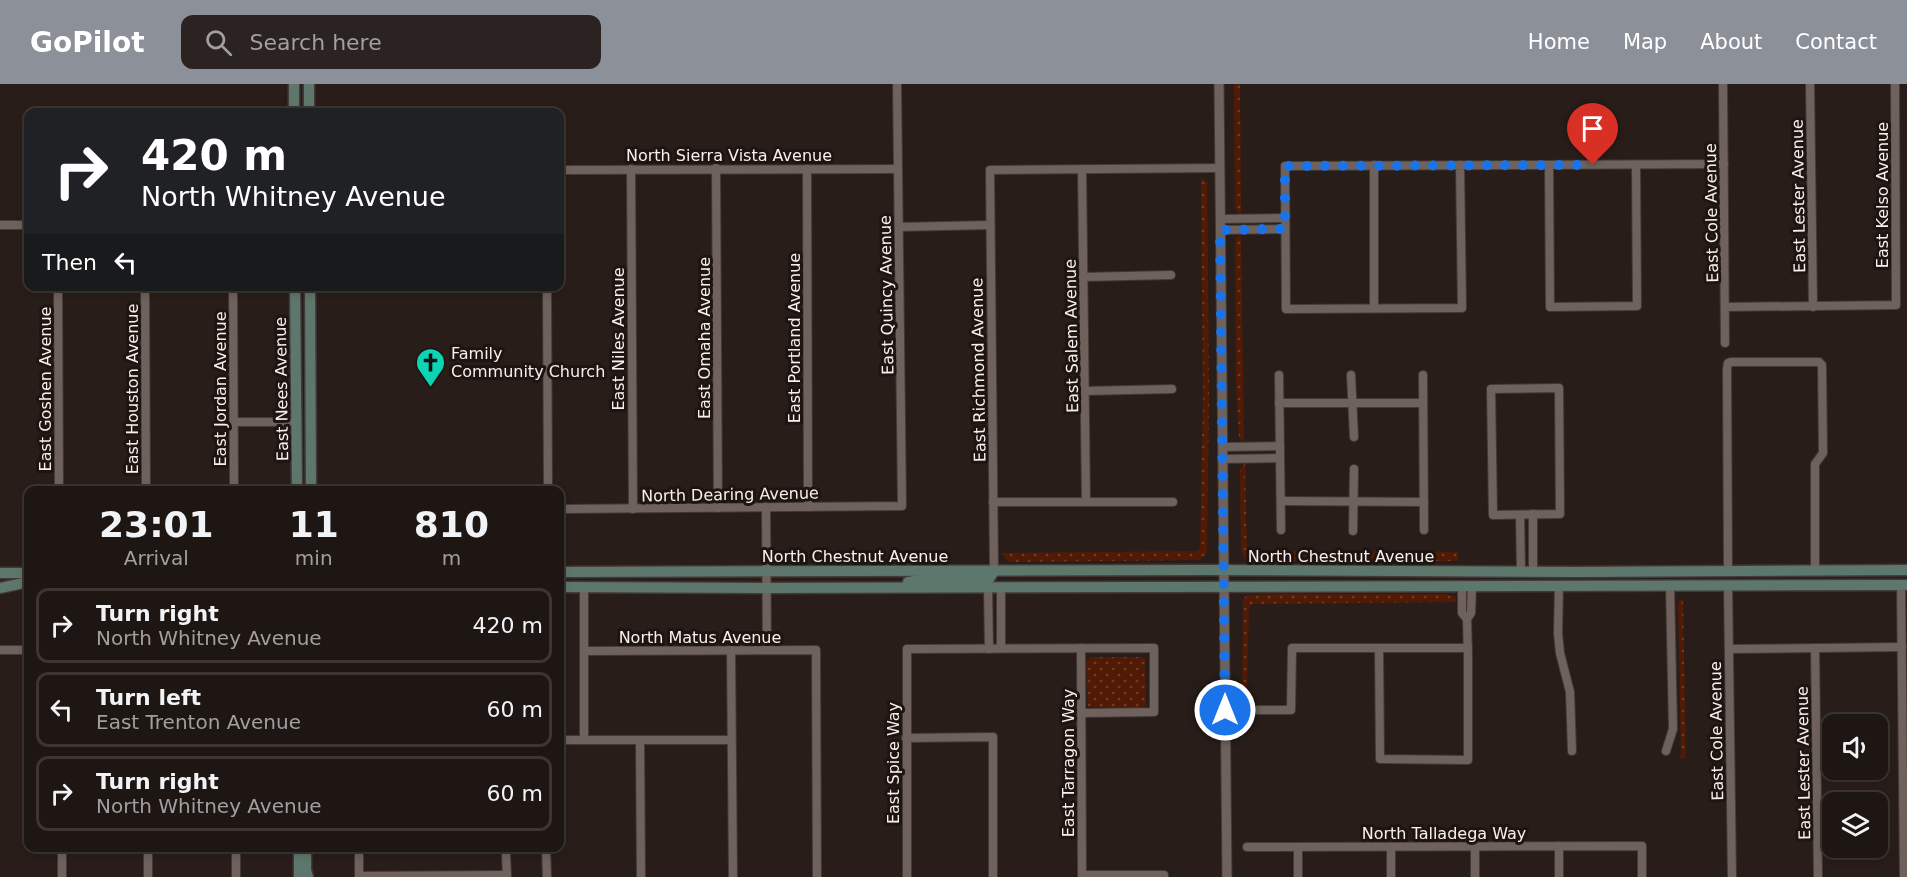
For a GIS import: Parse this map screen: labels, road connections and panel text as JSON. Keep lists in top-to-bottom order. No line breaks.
{"streets":{"main road":["East Nees Avenue","North Chestnut Avenue"],"street":["North Sierra Vista Avenue","East Kelso Avenue","East Lester Avenue","East Cole Avenue","East Quincy Avenue","East Salem Avenue","East Omaha Avenue","East Portland Avenue","East Niles Avenue","East Richmond Avenue","East Goshen Avenue","East Houston Avenue","East Jordan Avenue","North Dearing Avenue","North Matus Avenue","East Spice Way","East Tarragon Way","North Talladega Way"]},"crossings":[["North Sierra Vista Avenue","East Quincy Avenue"],["North Sierra Vista Avenue","East Omaha Avenue"],["North Sierra Vista Avenue","East Portland Avenue"],["North Sierra Vista Avenue","East Niles Avenue"],["East Kelso Avenue","East Lester Avenue"],["East Cole Avenue","North Chestnut Avenue"],["East Quincy Avenue","North Dearing Avenue"],["East Salem Avenue","East Richmond Avenue"],["East Omaha Avenue","North Dearing Avenue"],["East Portland Avenue","North Dearing Avenue"],["East Niles Avenue","North Dearing Avenue"],["East Richmond Avenue","North Chestnut Avenue"]],"places":{"church":["Family Community Church"]},"page":{"header":"GoPilot","search":"Search here","nav":["Home","Map","About","Contact"],"turn":["420 m","North Whitney Avenue"],"then":"Then","eta":["23:01","Arrival","11","min","810","m"],"list":[{"name":"Turn right","note":"North Whitney Avenue","value":"420 m"},{"name":"Turn left","note":"East Trenton Avenue","value":"60 m"},{"name":"Turn right","note":"North Whitney Avenue","value":"60 m"}]}}
